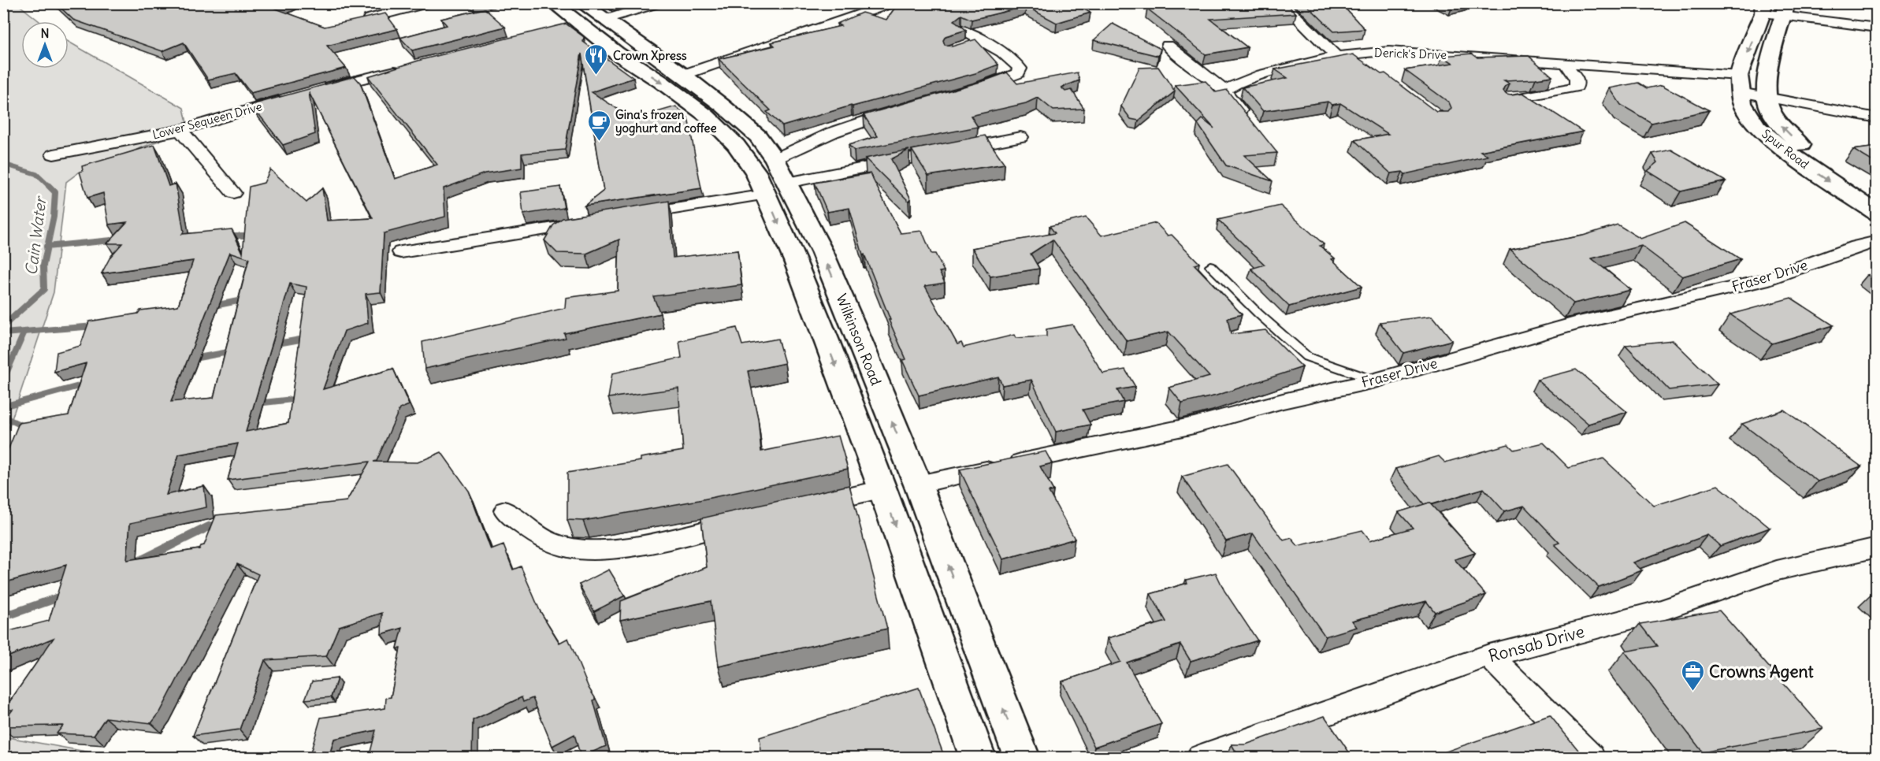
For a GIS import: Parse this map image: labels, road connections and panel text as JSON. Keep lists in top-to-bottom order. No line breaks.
{"streets":{"main road":["Spur Road","Wilkinson Road"],"street":["Derick's Drive","Lower Sequeen Drive","Fraser Drive","Ronsab Drive"]},"crossings":[["Derick's Drive","Spur Road"],["Fraser Drive","Wilkinson Road"]],"water":["Cain Water"],"places":{"restaurant":["Crown Xpress"],"cafe":["Gina's frozen yoghurt and coffee"],"office":["Crowns Agent"]},"north":"top"}
